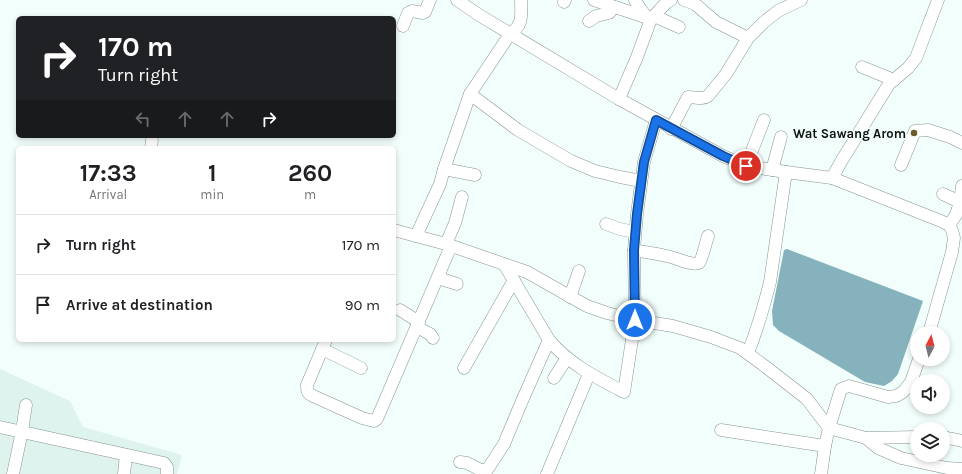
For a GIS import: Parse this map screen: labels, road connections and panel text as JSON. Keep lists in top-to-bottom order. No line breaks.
{"places":["Wat Sawang Arom"],"north":"top","page":{"turn":["170 m","Turn right"],"eta":["17:33","Arrival","1","min","260","m"],"list":[{"name":"Turn right","value":"170 m"},{"name":"Arrive at destination","value":"90 m"}]}}
